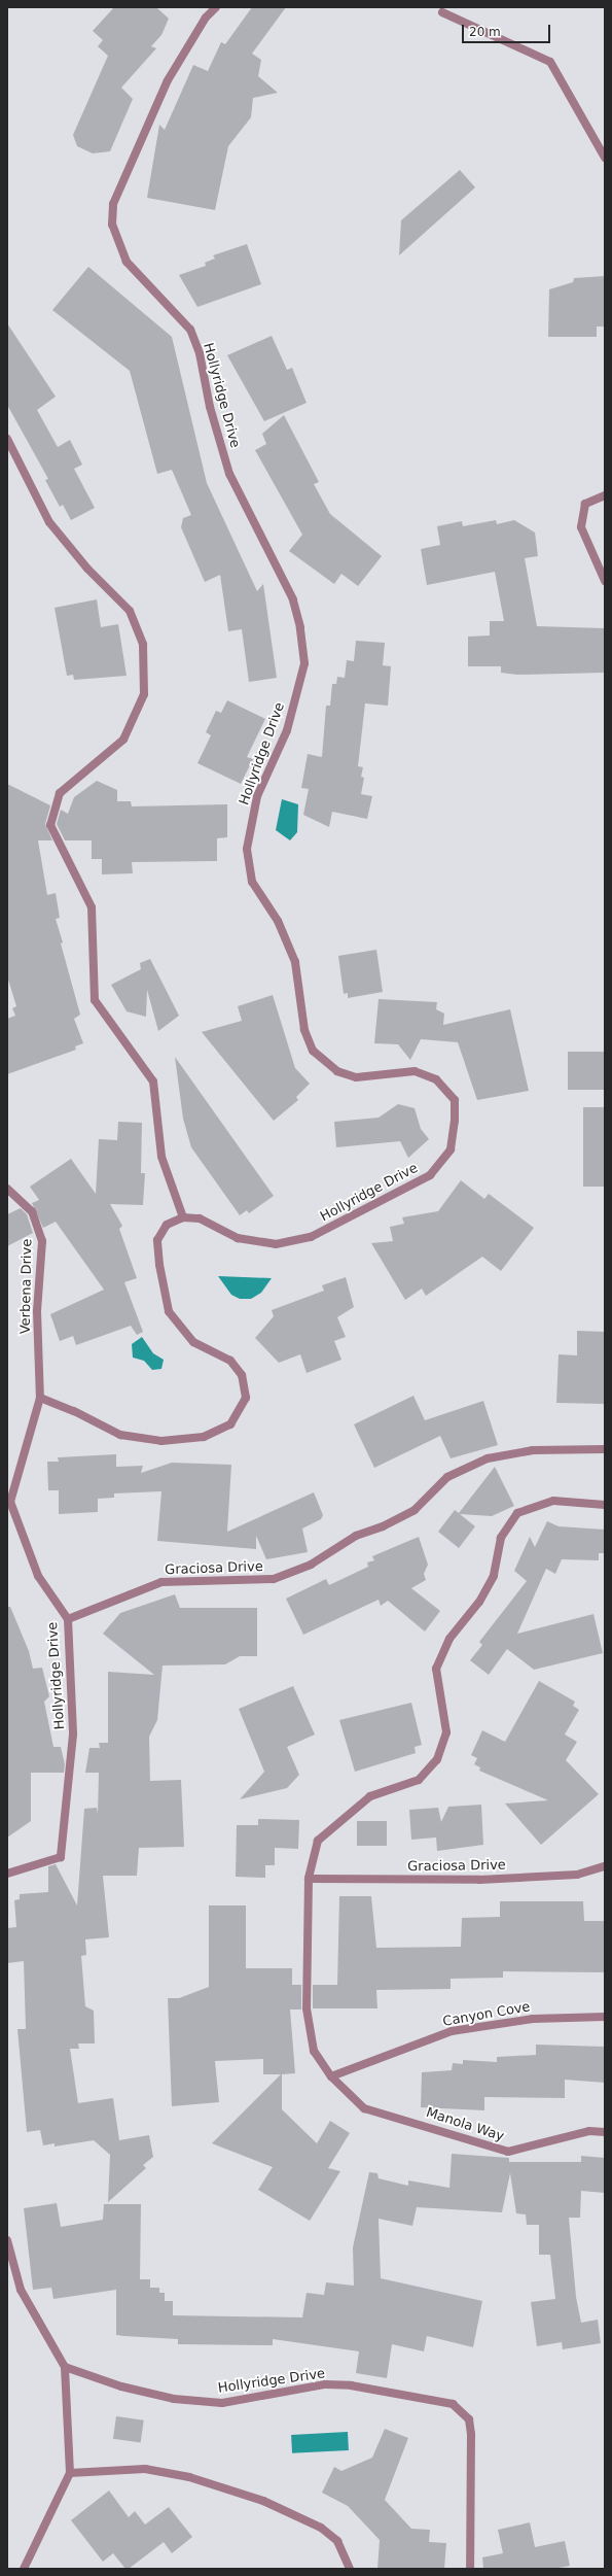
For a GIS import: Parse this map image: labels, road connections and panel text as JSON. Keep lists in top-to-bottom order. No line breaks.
{"streets":{"street":["Hollyridge Drive","Verbena Drive","Graciosa Drive","Canyon Cove","Manola Way"]},"crossings":[["Hollyridge Drive","Verbena Drive"],["Hollyridge Drive","Graciosa Drive"],["Canyon Cove","Manola Way"]],"scale_bar":"20 m"}
